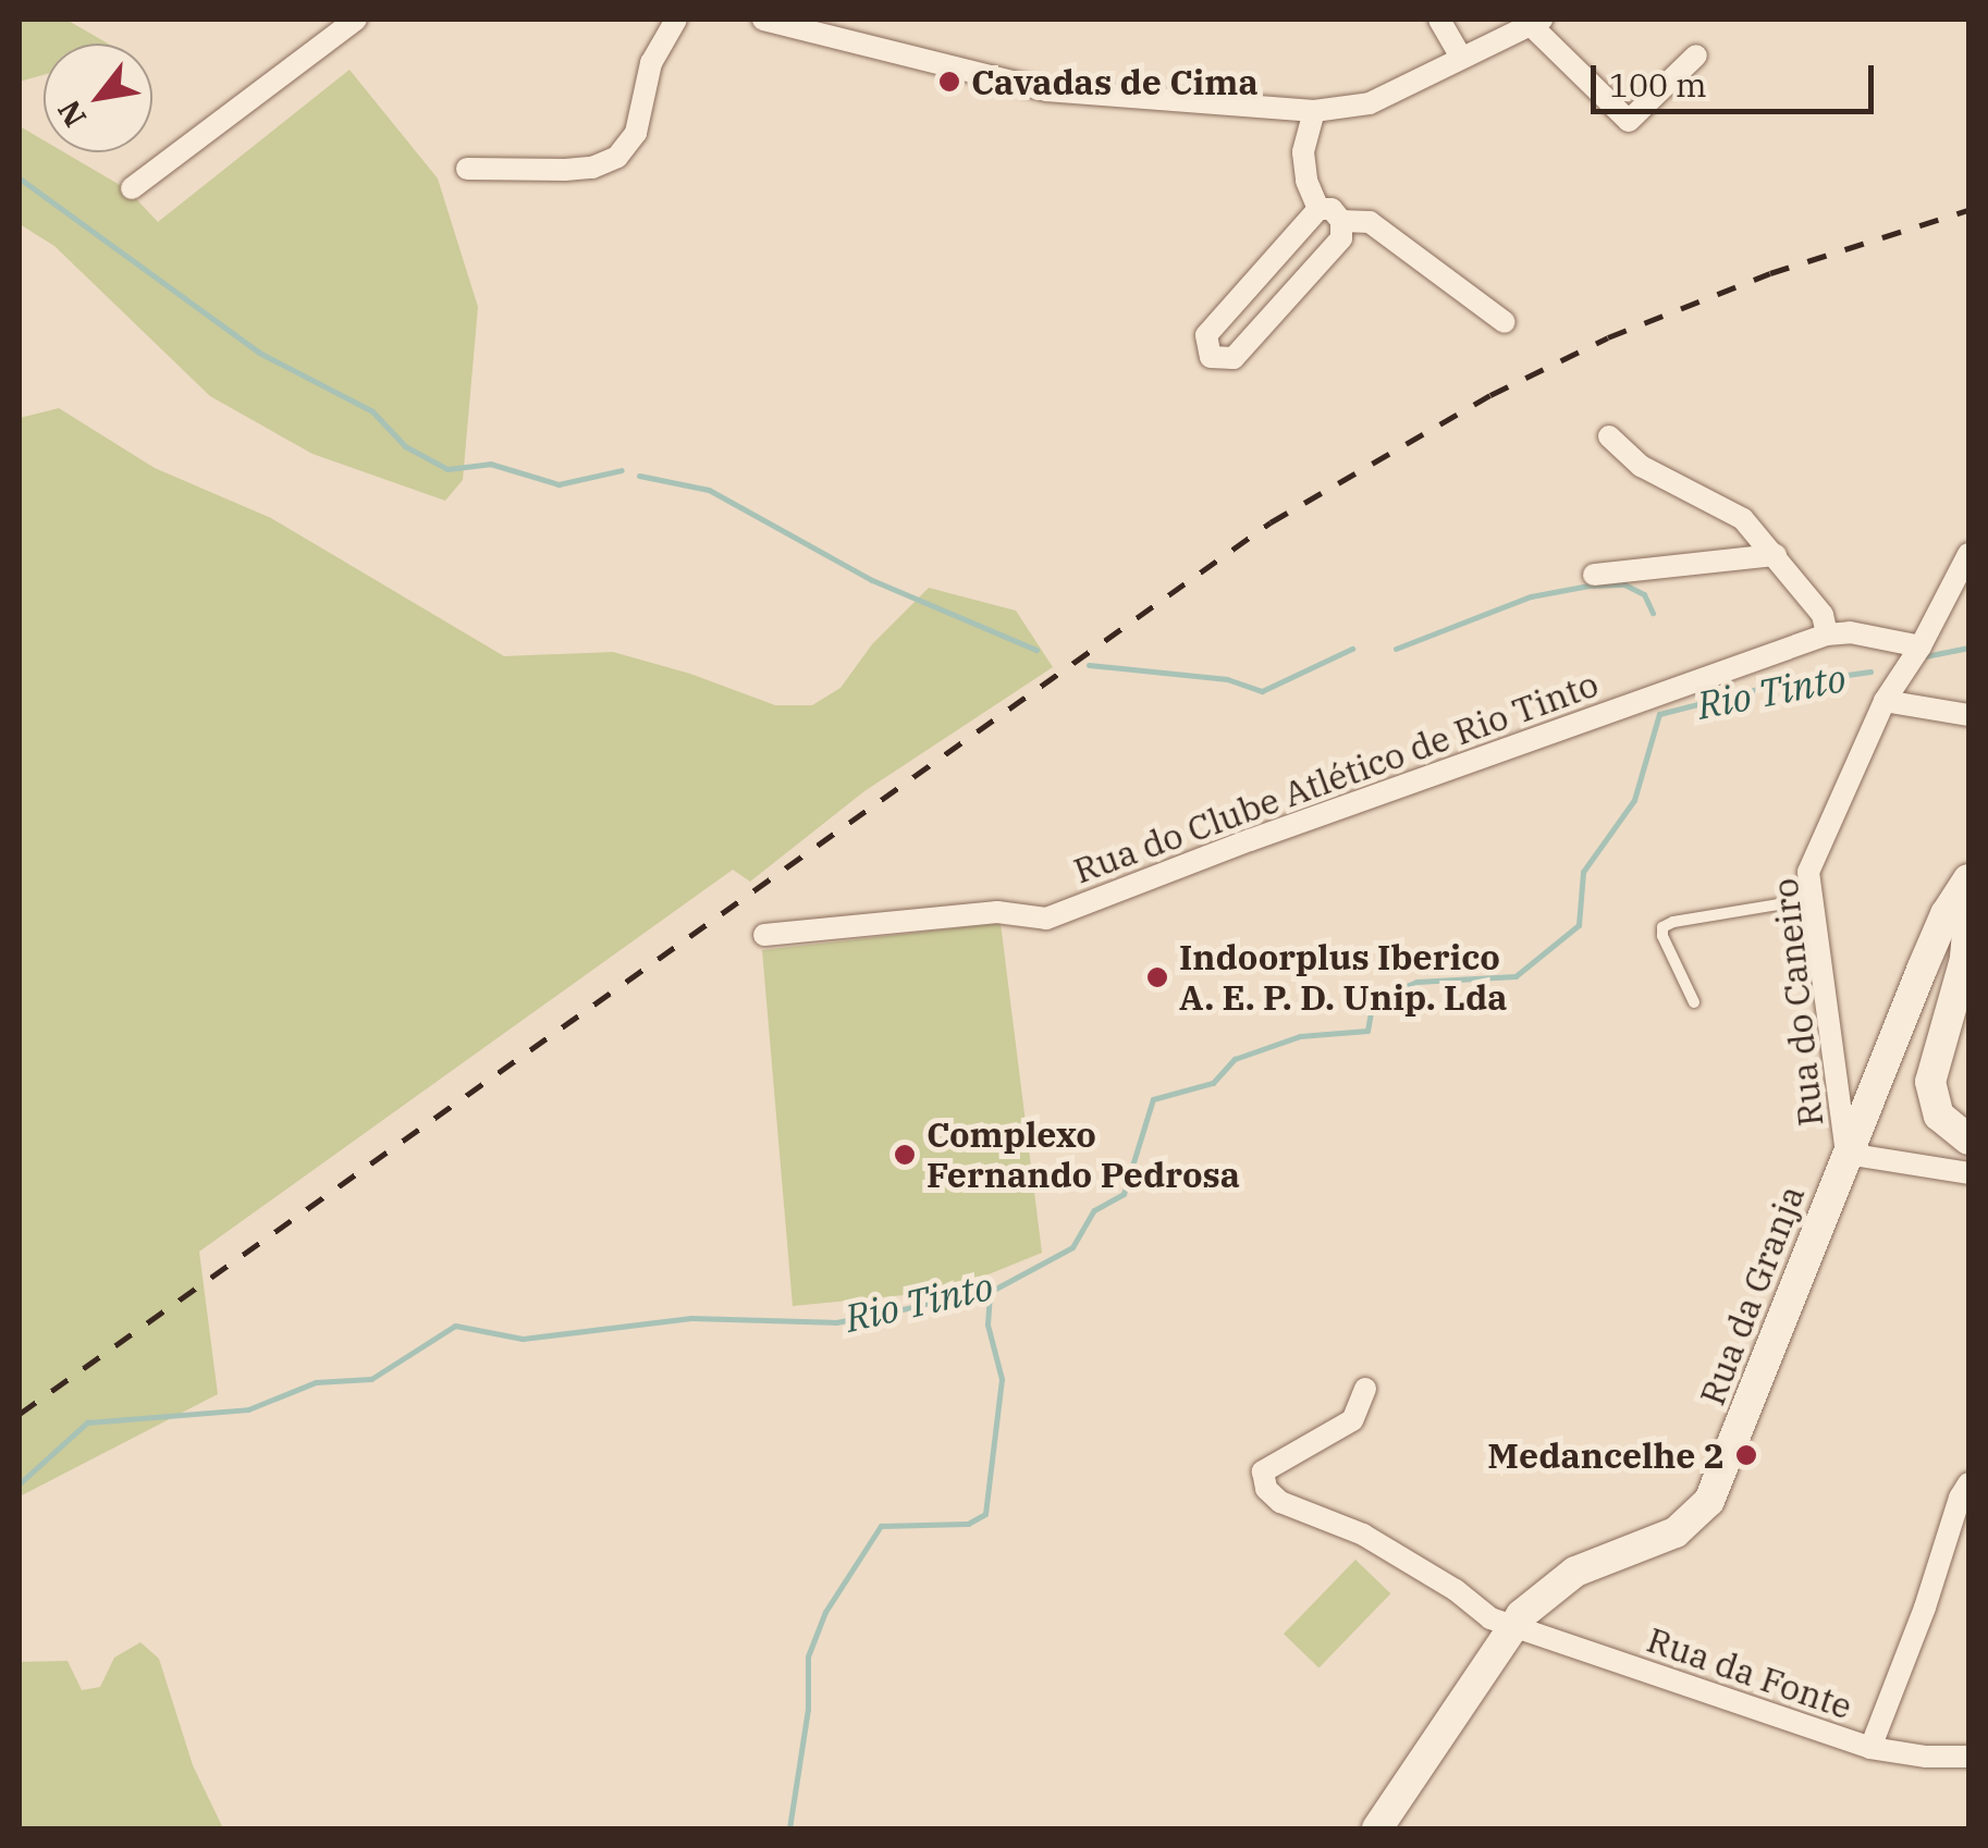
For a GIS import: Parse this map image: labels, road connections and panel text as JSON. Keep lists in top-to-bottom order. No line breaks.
{"streets":{"street":["Rua do Clube Atlético de Rio Tinto","Rua do Caneiro","Rua da Granja","Rua da Fonte"]},"crossings":[["Rua do Clube Atlético de Rio Tinto","Rua do Caneiro"],["Rua do Caneiro","Rua da Granja"],["Rua da Granja","Rua da Fonte"]],"water":["Rio Tinto"],"places":["Cavadas de Cima","Indoorplus Iberico A. E. P. D. Unip. Lda","Complexo Fernando Pedrosa","Medancelhe 2"],"scale_bar":"100 m","north":"bottom left"}
